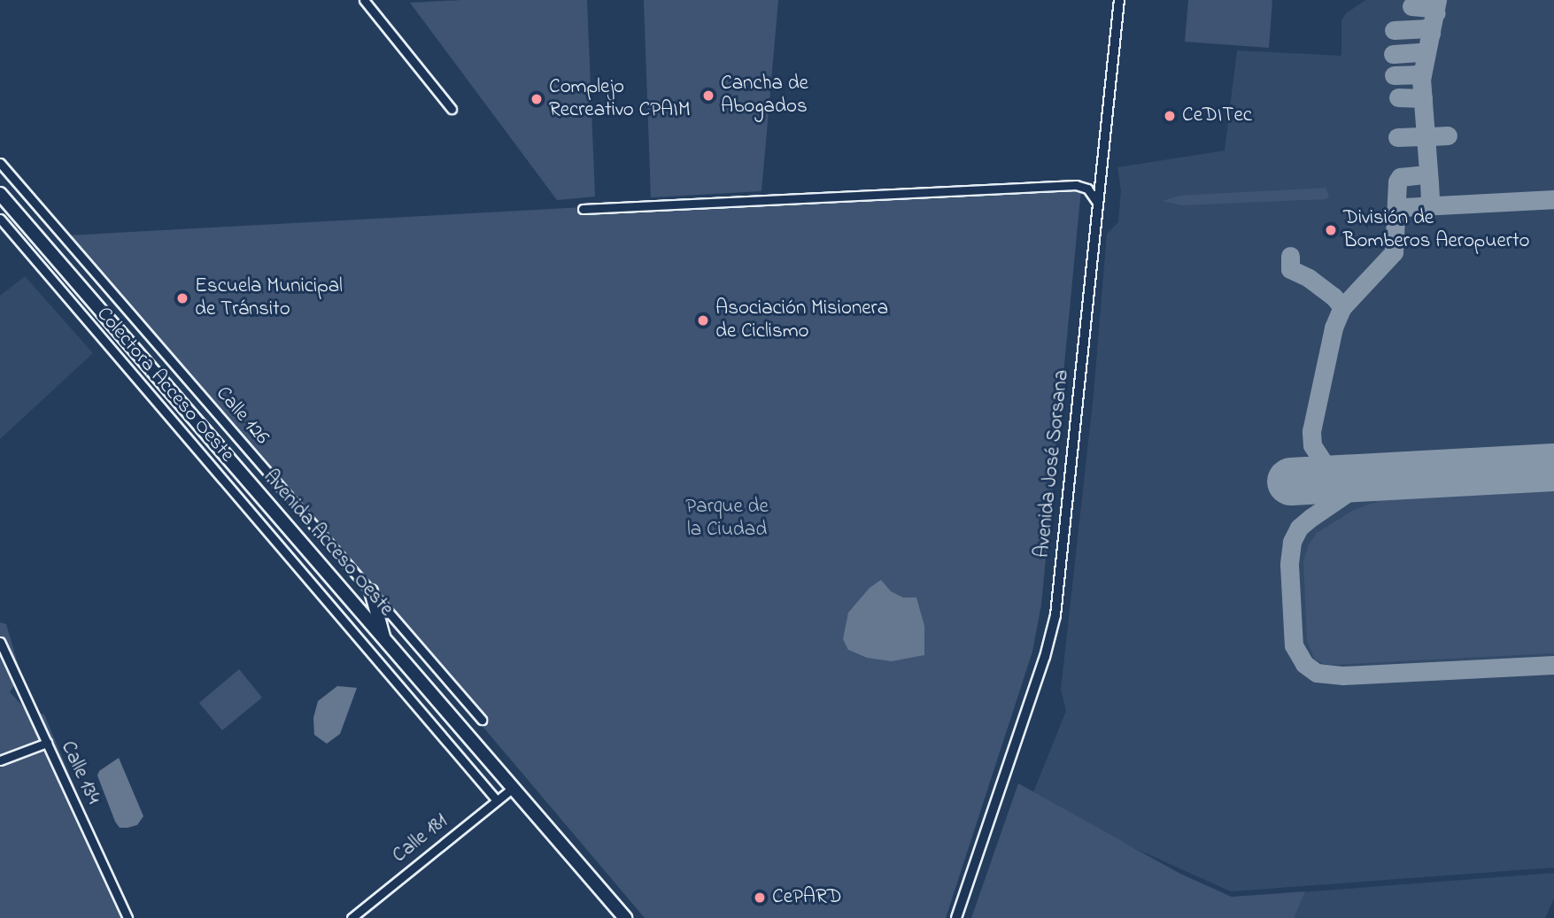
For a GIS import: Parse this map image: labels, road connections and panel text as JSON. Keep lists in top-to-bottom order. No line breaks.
{"streets":{"highway":["Avenida Acceso Oeste"],"street":["Colectora Acceso Oeste","Calle 126","Avenida José Sorsana","Calle 134","Calle 181"]},"crossings":[["Colectora Acceso Oeste","Calle 181"],["Avenida Acceso Oeste","Calle 181"]],"parks":["Parque de la Ciudad"],"places":["Cancha de Abogados","Complejo Recreativo CPAIM","CeDITec","División de Bomberos Aeropuerto","Escuela Municipal de Tránsito","Asociación Misionera de Ciclismo","CePARD"]}
